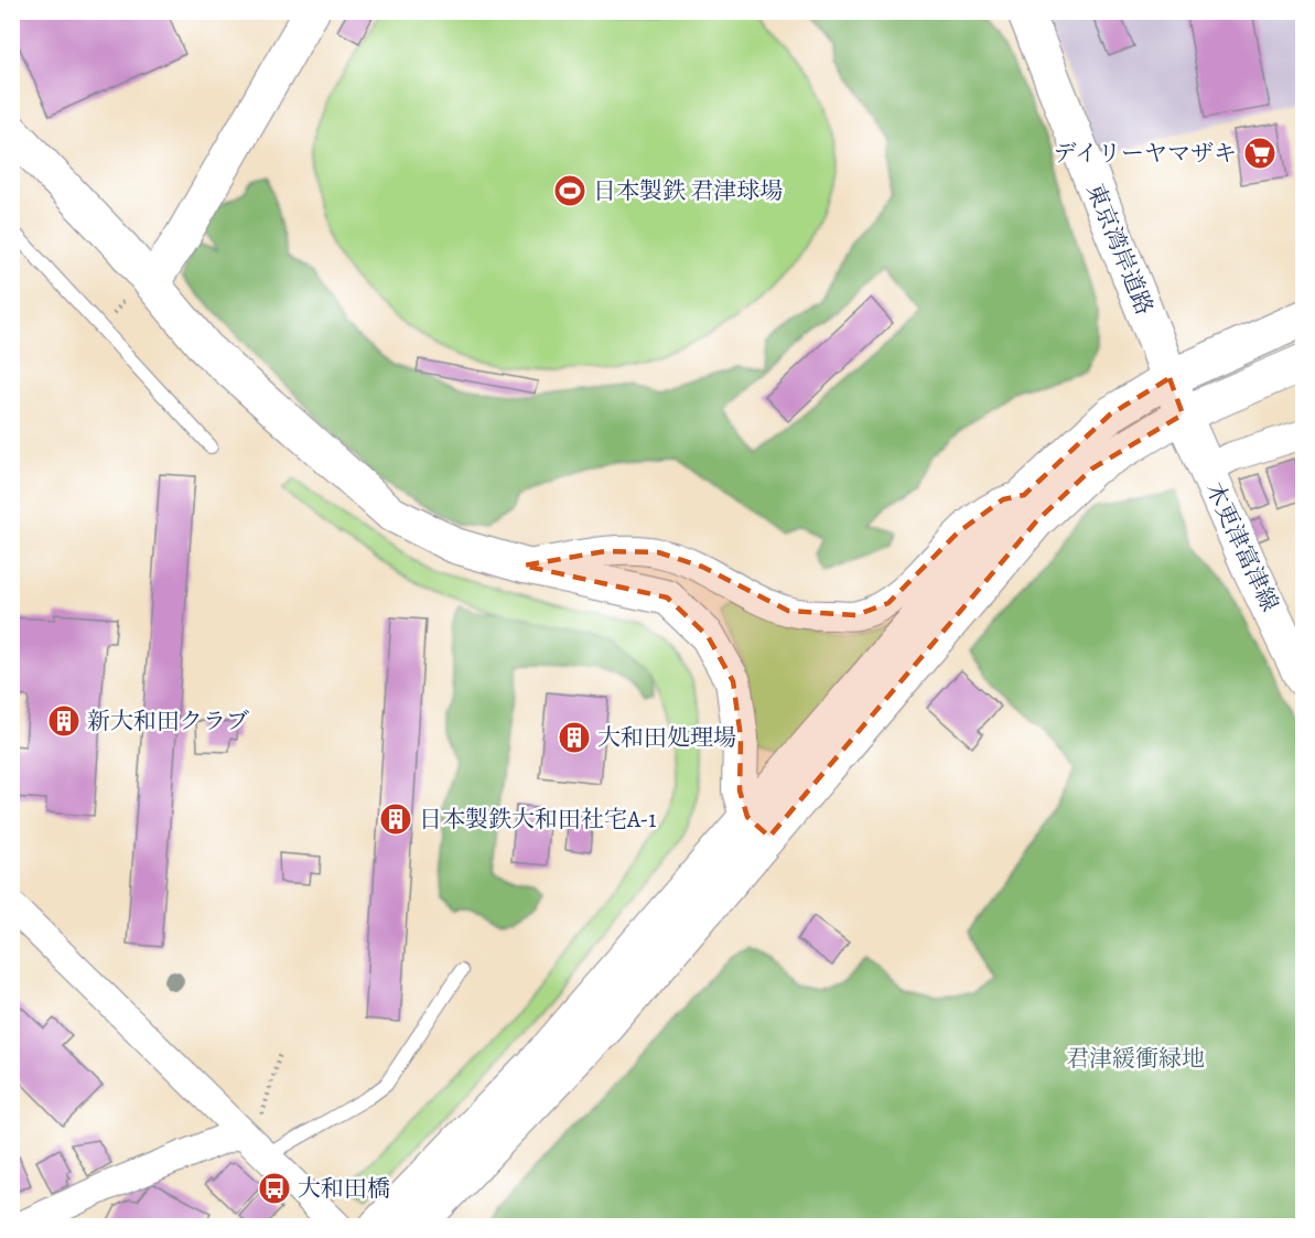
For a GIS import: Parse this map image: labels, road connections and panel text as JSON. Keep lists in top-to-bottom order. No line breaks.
{"streets":{"main road":["東京湾岸道路","木更津富津線"]},"crossings":[["東京湾岸道路","木更津富津線"]],"parks":["君津緩衝緑地"],"places":{"supermarket":["デイリーヤマザキ"],"sports":["日本製鉄 君津球場"],"building":["新大和田クラブ","大和田処理場","日本製鉄大和田社宅A-1"],"bus stop":["大和田橋"]}}
